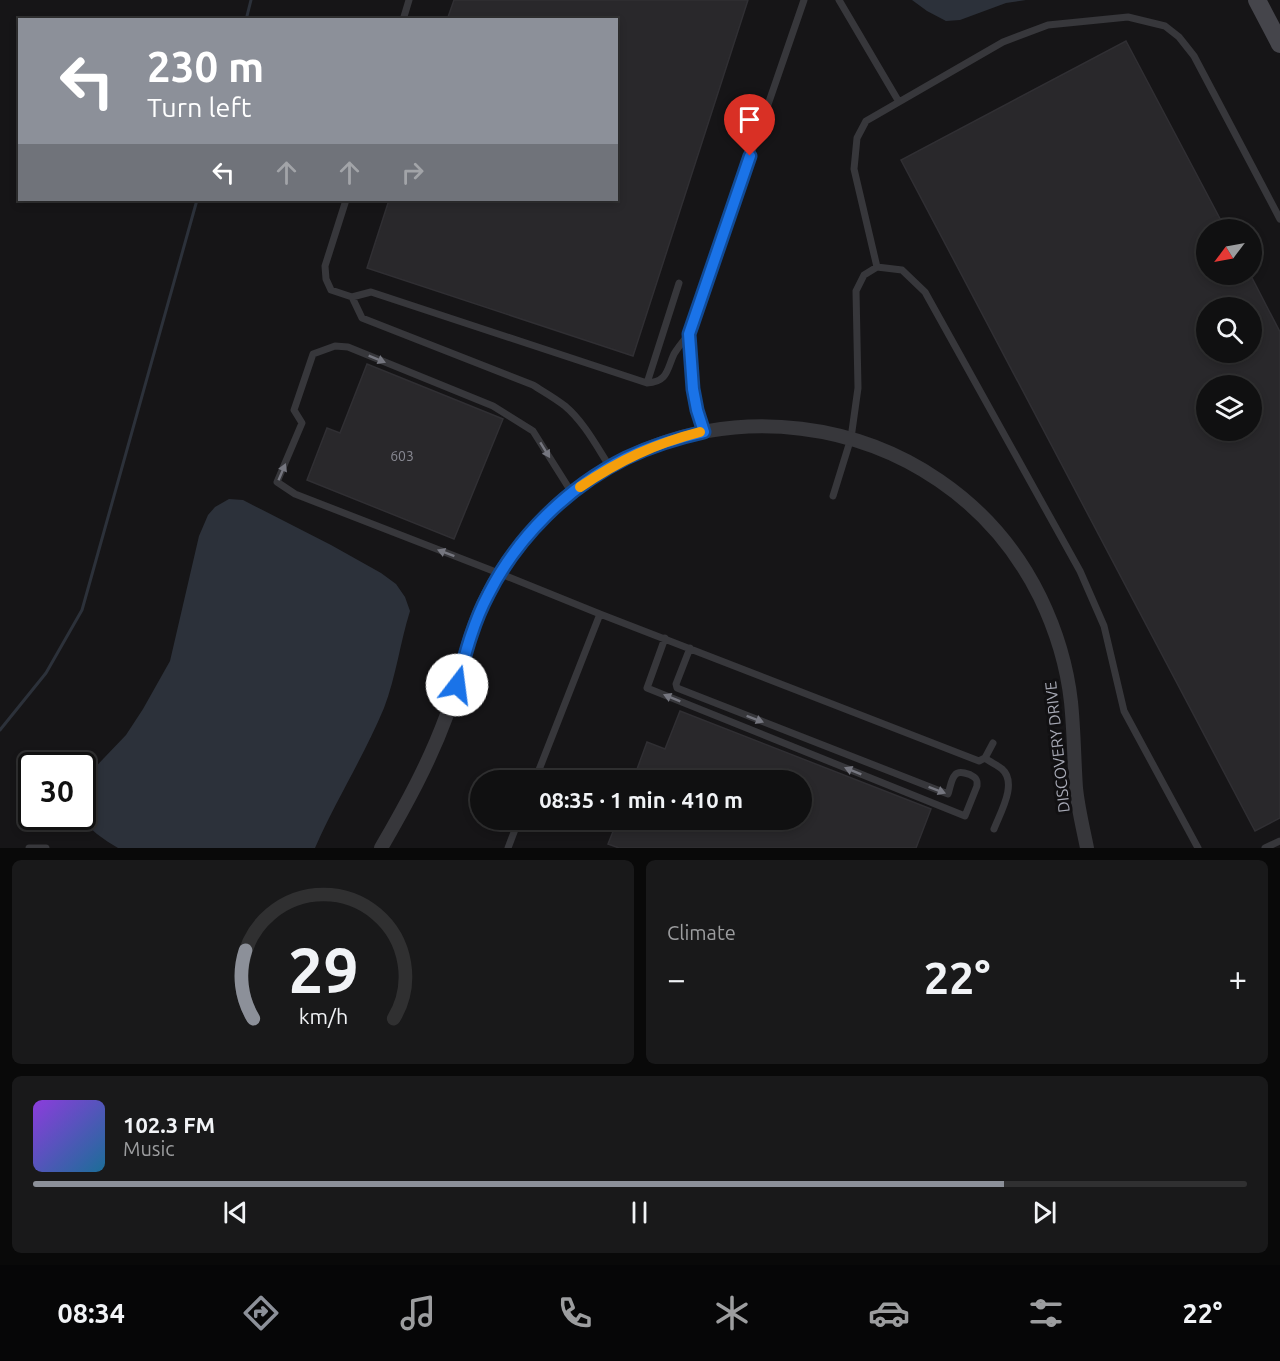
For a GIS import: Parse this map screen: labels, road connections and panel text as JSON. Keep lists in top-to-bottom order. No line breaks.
{"streets":{"street":["DISCOVERY DRIVE"]},"house_numbers":["603"],"north":"bottom left","page":{"turn":["230 m","Turn left"],"limit":"30","trip":"08:35 · 1 min · 410 m","tile":"Climate","heat":["−","22°","+"],"song":["102.3 FM","Music"],"tabs":["08:34","22°"],"gauge":["29","km/h"]}}
